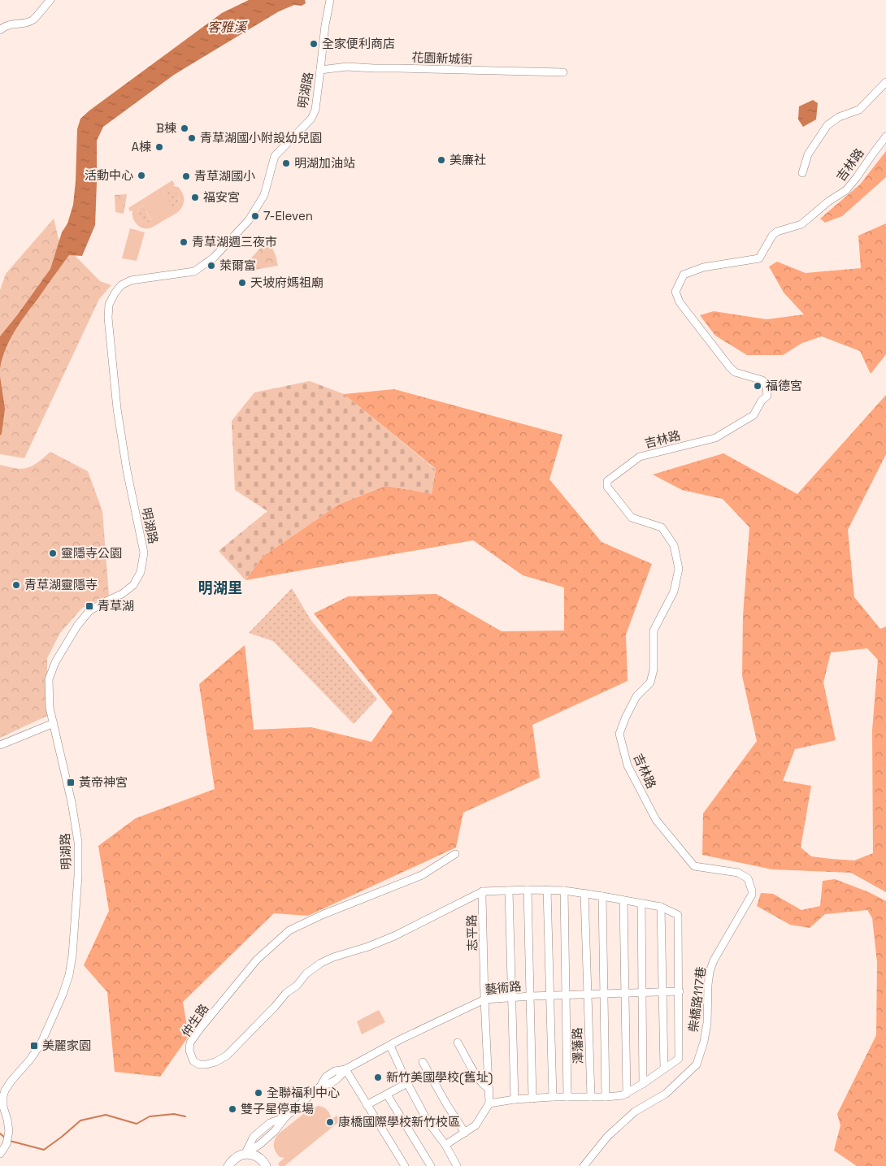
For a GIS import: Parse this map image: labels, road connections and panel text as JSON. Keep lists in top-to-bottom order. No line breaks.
{"streets":{"street":["花園新城街","明湖路","吉林路","志平路","藝術路","柴橋路117巷","仲生路","澤藩路"]},"crossings":[["花園新城街","明湖路"],["吉林路","柴橋路117巷"],["志平路","藝術路"],["志平路","仲生路"],["藝術路","澤藩路"]],"districts":["明湖里"],"water":["客雅溪"],"places":{"other":["全家便利商店","B棟","青草湖國小附設幼兒園","A棟","美廉社","明湖加油站","活動中心","青草湖國小","福安宮","7-Eleven","青草湖週三夜市","萊爾富","天坡府媽祖廟","福德宮","靈隱寺公園","青草湖靈隱寺","新竹美國學校(舊址)","全聯福利中心","雙子星停車場","康橋國際學校新竹校區"],"transit":["青草湖","黃帝神宮","美麗家園"]}}
